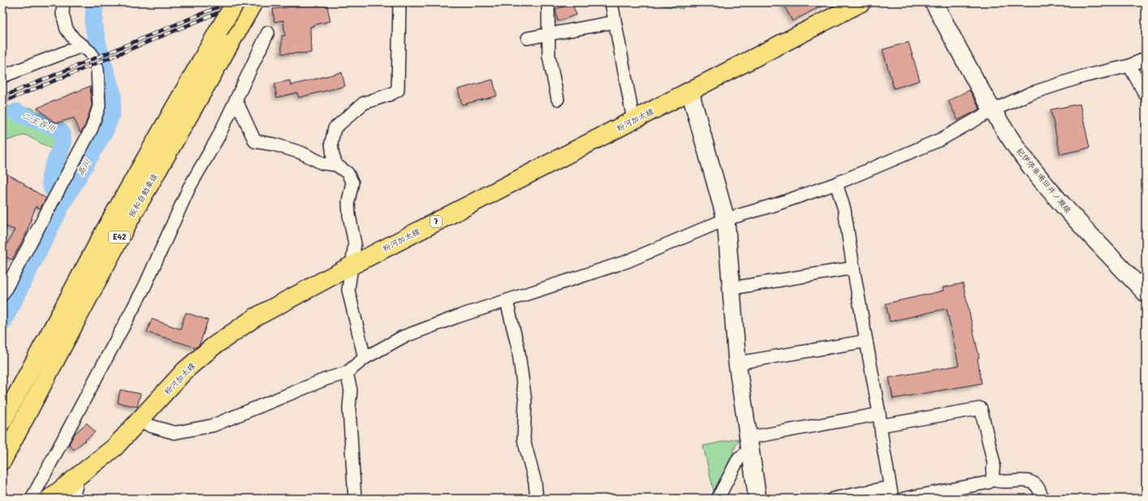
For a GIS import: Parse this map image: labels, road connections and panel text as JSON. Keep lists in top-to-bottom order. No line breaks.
{"streets":{"main road":["粉河加太線","阪和自動車道","7","E42"],"street":["紀伊停車場田井ノ瀬線"]},"water":["二王谷川","高川"]}
